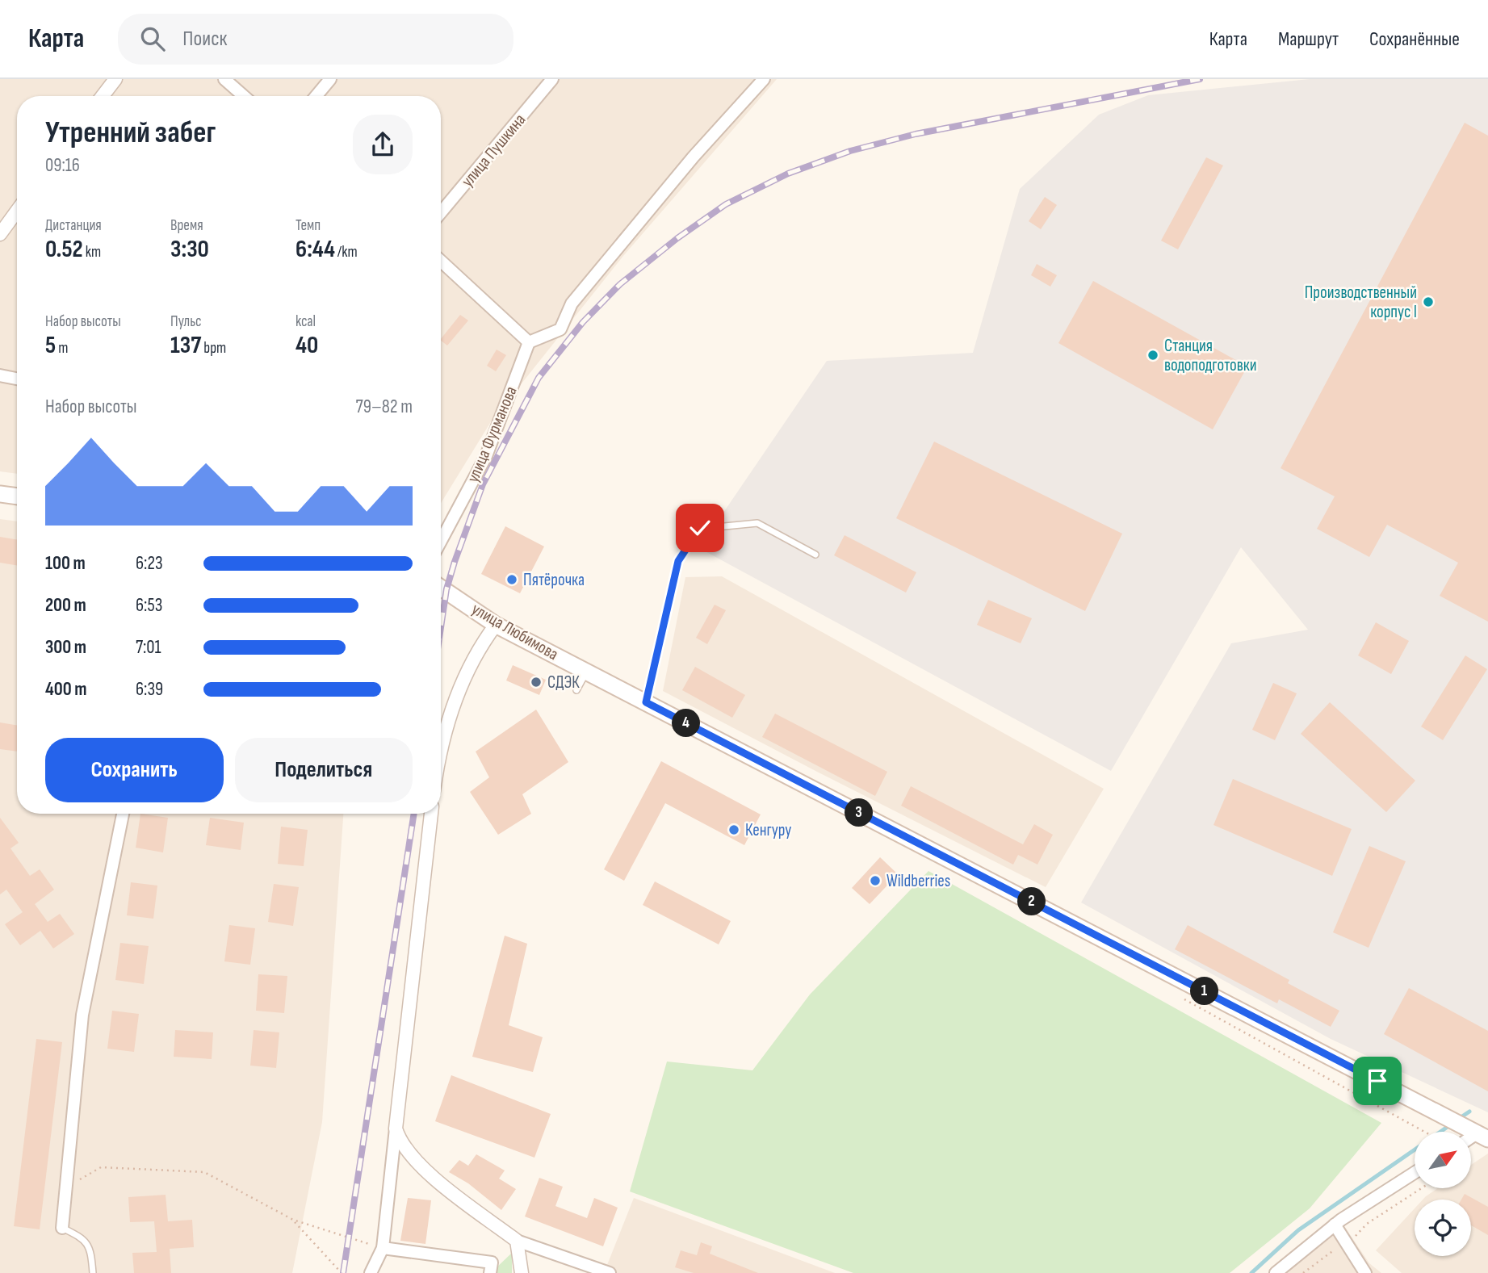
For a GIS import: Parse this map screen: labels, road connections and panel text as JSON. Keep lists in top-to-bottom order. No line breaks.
{"streets":{"main road":["улица Любимова"],"street":["улица Пушкина","улица Фурманова"]},"places":["Производственный корпус I","Станция водоподготовки","Пятёрочка","СДЭК","Кенгуру","Wildberries"],"north":"top right","page":{"header":"Карта","search":"Поиск","nav":["Карта","Маршрут","Сохранённые"],"heading":["Утренний забег","09:16"],"stats":[["Дистанция","0.52 km"],["Время","3:30"],["Темп","6:44 /km"],["Набор высоты","5 m"],["Пульс","137 bpm"],["kcal","40"]],"chart":["Набор высоты","79–82 m"],"list":[{"name":"100 m","note":"6:23"},{"name":"200 m","note":"6:53"},{"name":"300 m","note":"7:01"},{"name":"400 m","note":"6:39"}],"pins":["4","3","2","1"],"buttons":["Сохранить","Поделиться"]}}
